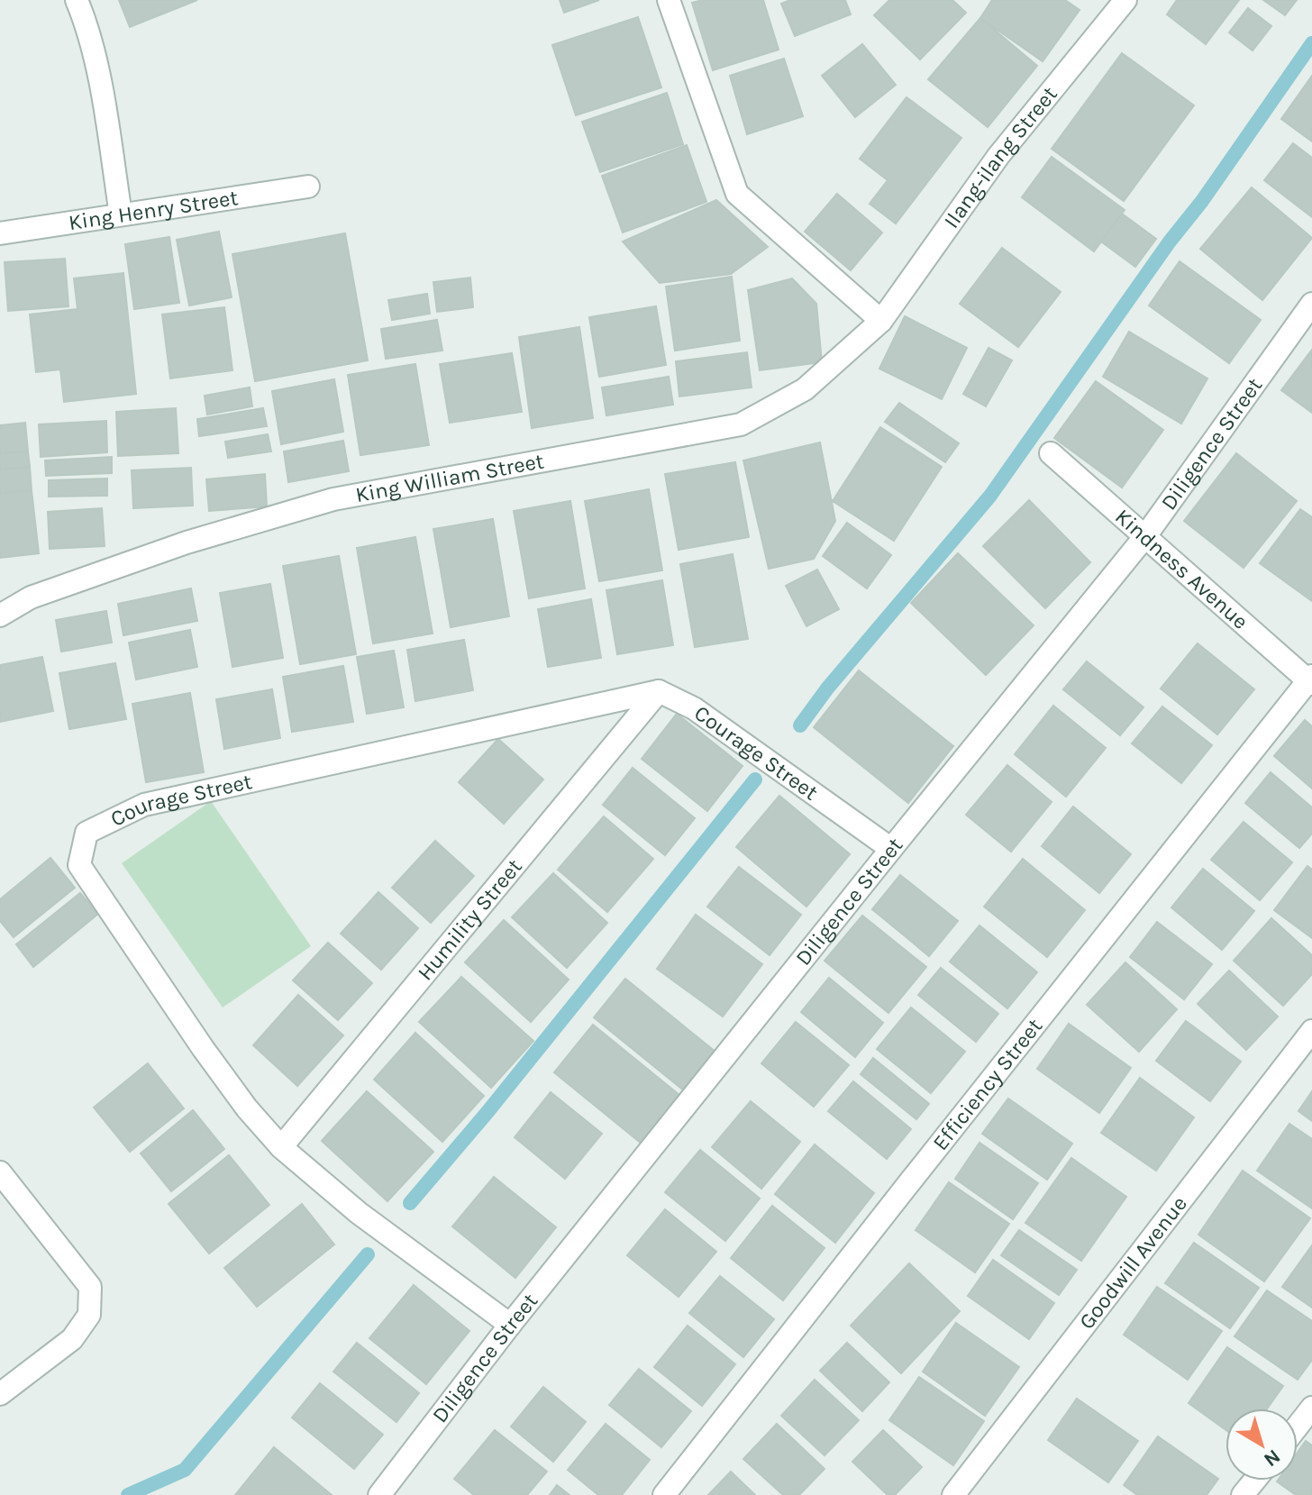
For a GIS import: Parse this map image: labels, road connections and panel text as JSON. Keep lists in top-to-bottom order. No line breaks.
{"streets":{"street":["Ilang-ilang Street","King Henry Street","Diligence Street","King William Street","Kindness Avenue","Courage Street","Humility Street","Efficiency Street","Goodwill Avenue"]},"crossings":[["Ilang-ilang Street","King William Street"],["Diligence Street","Kindness Avenue"],["Diligence Street","Courage Street"],["Kindness Avenue","Efficiency Street"],["Courage Street","Humility Street"]],"north":"bottom right"}
